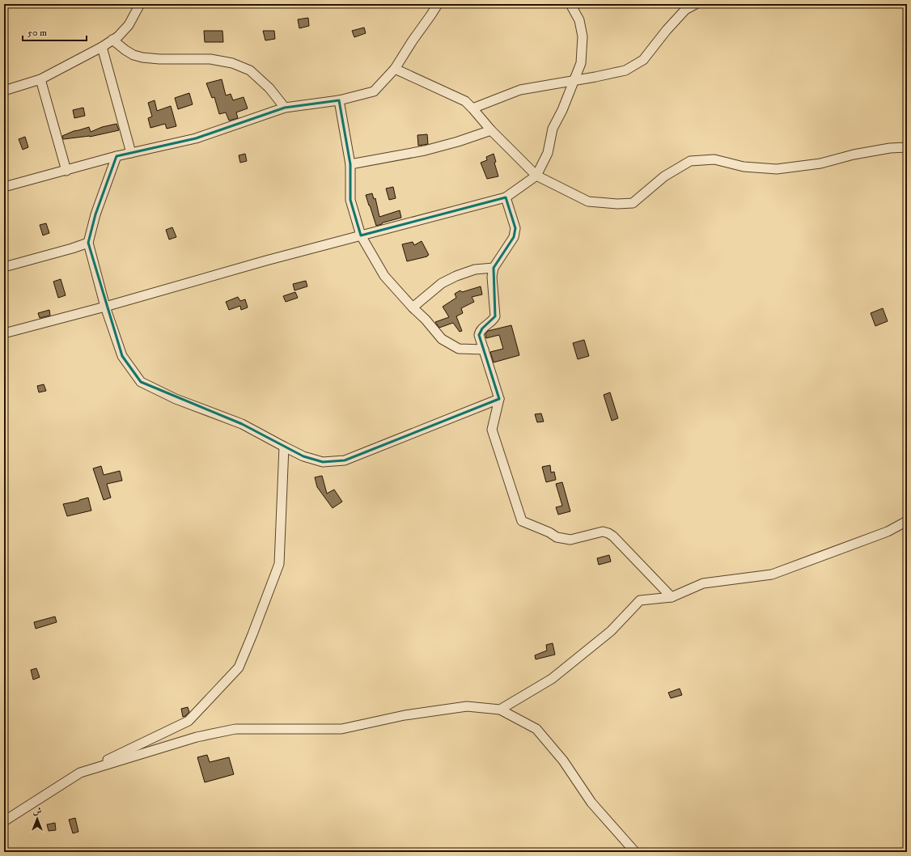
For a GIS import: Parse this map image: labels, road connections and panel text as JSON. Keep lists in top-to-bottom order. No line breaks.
{"scale_bar":"50 m","north":"top"}
